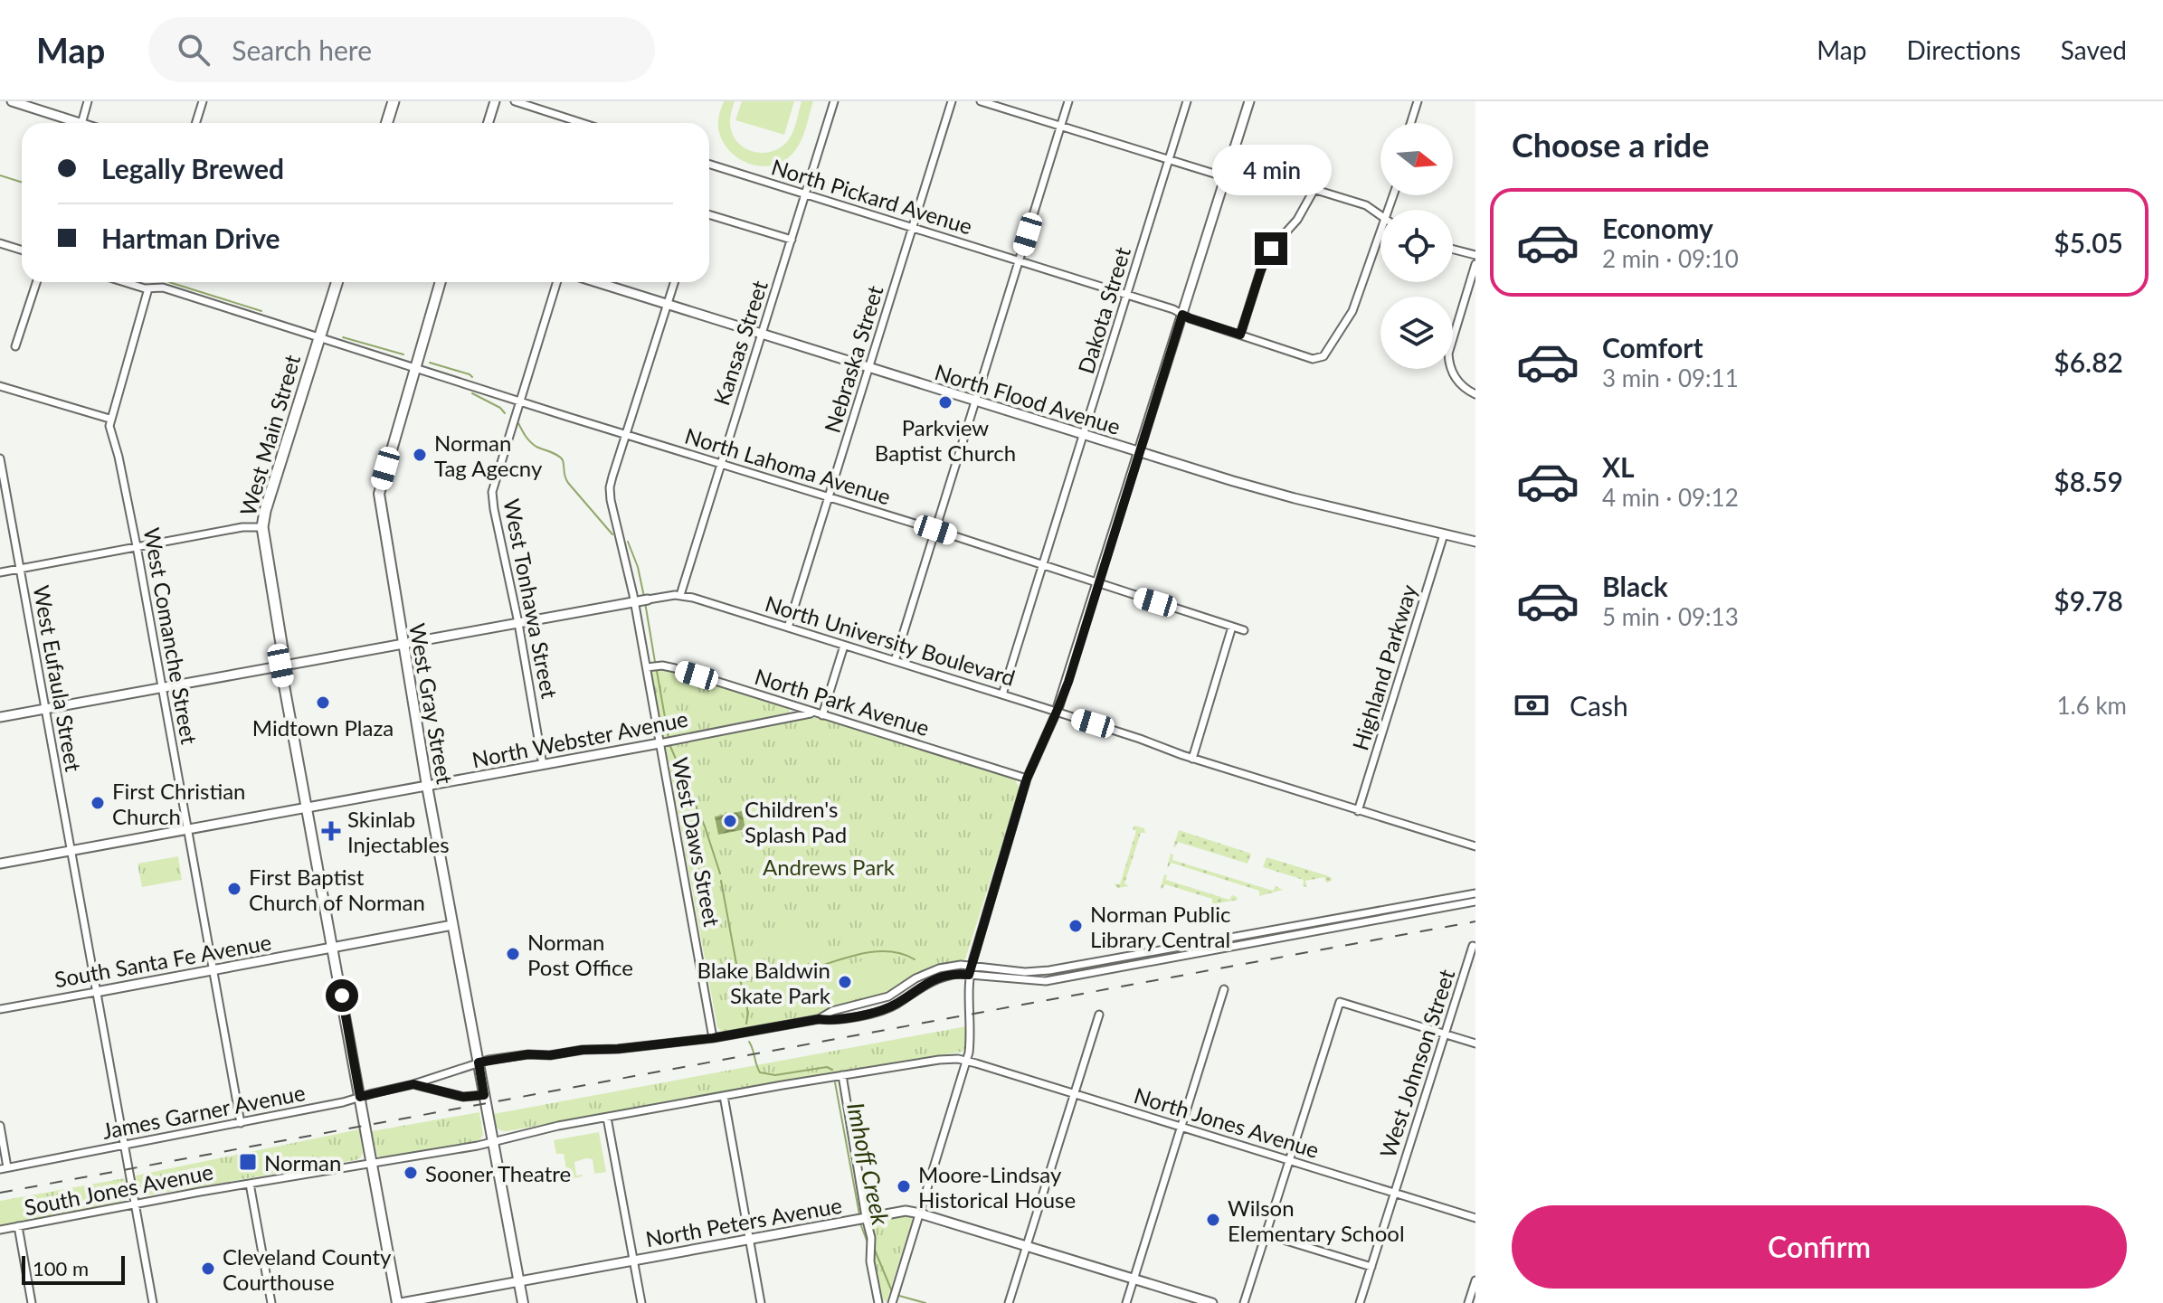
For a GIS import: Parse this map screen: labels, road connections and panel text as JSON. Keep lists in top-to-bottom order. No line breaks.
{"streets":{"main road":["West Main Street","West Gray Street"],"street":["North Pickard Avenue","Dakota Street","Kansas Street","Nebraska Street","North Flood Avenue","North Lahoma Avenue","West Tonhawa Street","West Comanche Street","North University Boulevard","Highland Parkway","West Eufaula Street","North Park Avenue","North Webster Avenue","West Daws Street","South Santa Fe Avenue","West Johnson Street","James Garner Avenue","North Jones Avenue","South Jones Avenue","North Peters Avenue"]},"crossings":[["North Pickard Avenue","Dakota Street"],["North Pickard Avenue","Kansas Street"],["North Pickard Avenue","Nebraska Street"],["Dakota Street","North Flood Avenue"],["Dakota Street","North Lahoma Avenue"],["Dakota Street","North University Boulevard"],["Kansas Street","North Flood Avenue"],["Kansas Street","North Lahoma Avenue"],["Kansas Street","North University Boulevard"],["Nebraska Street","North Flood Avenue"],["Nebraska Street","North Lahoma Avenue"],["Nebraska Street","North University Boulevard"],["North Flood Avenue","Highland Parkway"],["North Flood Avenue","West Daws Street"],["West Main Street","North Lahoma Avenue"],["West Main Street","North University Boulevard"],["West Main Street","North Webster Avenue"],["West Main Street","South Santa Fe Avenue"],["West Main Street","James Garner Avenue"],["West Main Street","South Jones Avenue"],["West Main Street","North Peters Avenue"],["North Lahoma Avenue","West Tonhawa Street"],["North Lahoma Avenue","West Comanche Street"],["North Lahoma Avenue","West Gray Street"],["North Lahoma Avenue","West Daws Street"],["West Tonhawa Street","North University Boulevard"],["West Tonhawa Street","North Webster Avenue"],["West Comanche Street","North University Boulevard"],["West Comanche Street","North Webster Avenue"],["West Comanche Street","South Santa Fe Avenue"],["West Comanche Street","James Garner Avenue"],["North University Boulevard","Highland Parkway"],["North University Boulevard","West Eufaula Street"],["North University Boulevard","West Gray Street"],["North University Boulevard","West Daws Street"],["West Eufaula Street","North Webster Avenue"],["West Eufaula Street","South Santa Fe Avenue"],["West Eufaula Street","James Garner Avenue"],["West Eufaula Street","South Jones Avenue"],["North Park Avenue","North Webster Avenue"],["North Park Avenue","West Daws Street"],["West Gray Street","North Webster Avenue"],["West Gray Street","South Santa Fe Avenue"],["West Gray Street","James Garner Avenue"],["West Gray Street","South Jones Avenue"],["West Gray Street","North Peters Avenue"],["North Webster Avenue","West Daws Street"],["West Daws Street","James Garner Avenue"],["West Johnson Street","North Jones Avenue"],["North Jones Avenue","South Jones Avenue"]],"water":["Imhoff Creek"],"parks":["Andrews Park"],"places":{"other":["Parkview Baptist Church","Norman Tag Agecny","Midtown Plaza","First Christian Church","Children's Splash Pad","First Baptist Church of Norman","Norman Public Library Central","Norman Post Office","Blake Baldwin Skate Park","Sooner Theatre","Moore-Lindsay Historical House","Wilson Elementary School","Cleveland County Courthouse"],"health":["Skinlab Injectables"],"transit":["Norman"]},"scale_bar":"100 m","north":"right","page":{"header":"Map","search":"Search here","nav":["Map","Directions","Saved"],"heading":"Choose a ride","banner":["Legally Brewed","Hartman Drive"],"bubble":"4 min","list":[{"name":"Economy","note":"2 min · 09:10","value":"$5.05"},{"name":"Comfort","note":"3 min · 09:11","value":"$6.82"},{"name":"XL","note":"4 min · 09:12","value":"$8.59"},{"name":"Black","note":"5 min · 09:13","value":"$9.78"}],"pay":["Cash","1.6 km"],"buttons":"Confirm","scale":"100 m"}}
